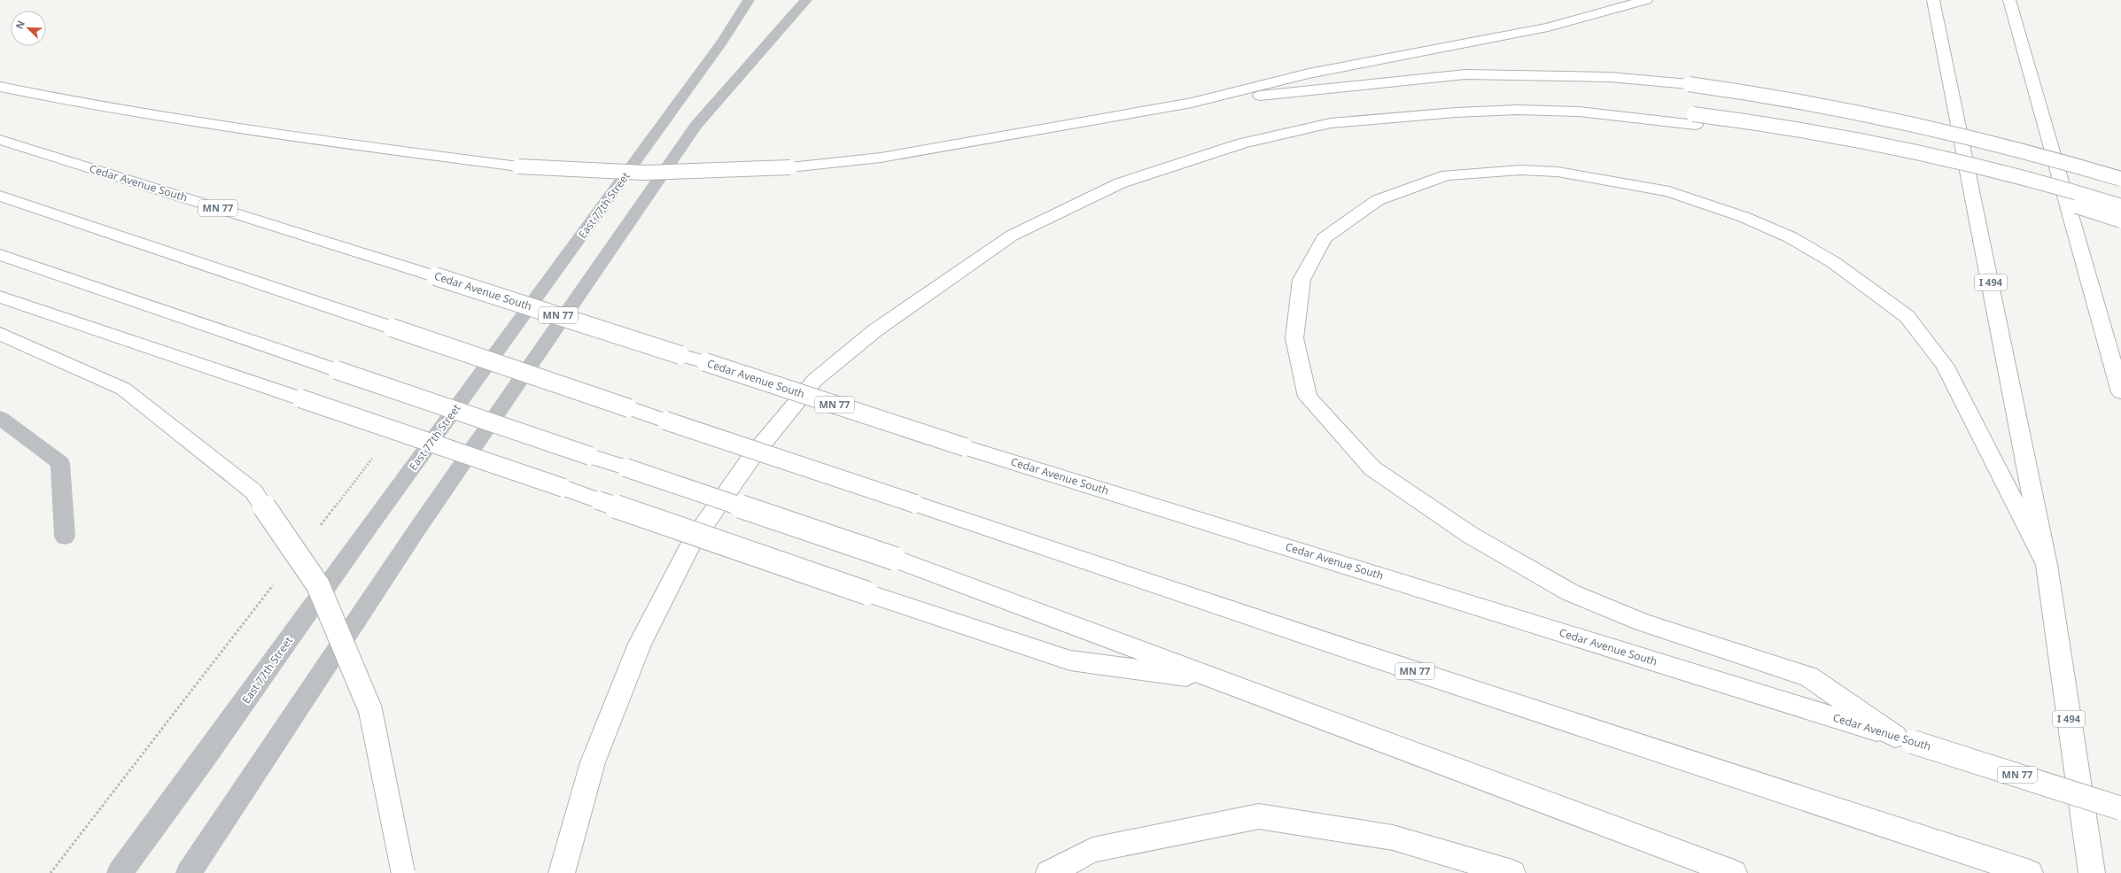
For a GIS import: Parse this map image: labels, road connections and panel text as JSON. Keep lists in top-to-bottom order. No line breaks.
{"streets":{"highway":["Cedar Avenue South","MN 77","I 494"],"street":["East 77th Street"]},"north":"top left"}
